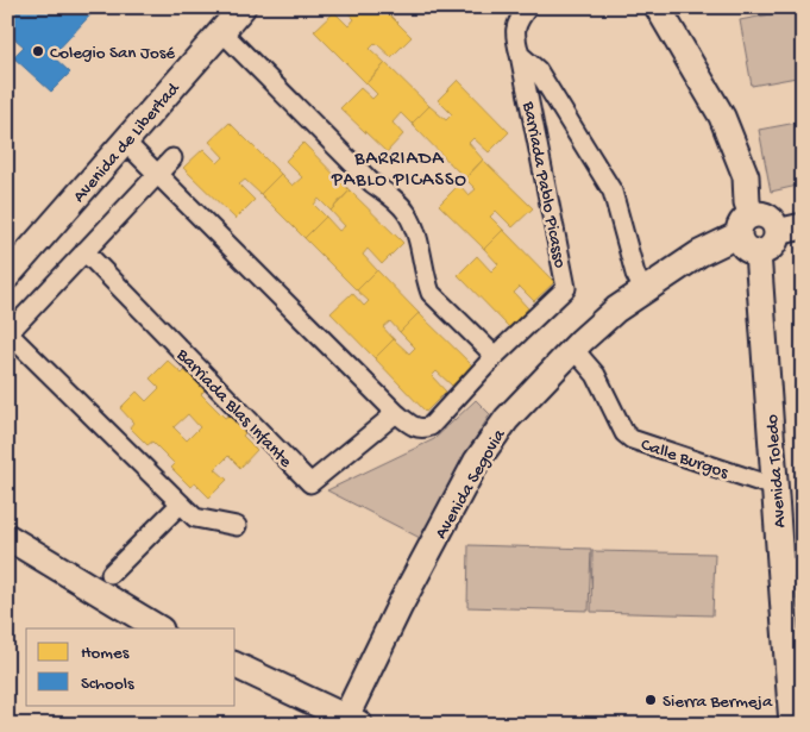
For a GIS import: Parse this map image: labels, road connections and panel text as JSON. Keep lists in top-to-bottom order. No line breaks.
{"streets":{"street":["Avenida de Libertad","Barriada Pablo Picasso","Barriada Blas Infante","Calle Burgos","Avenida Toledo","Avenida Segovia"]},"crossings":[["Calle Burgos","Avenida Toledo"],["Calle Burgos","Avenida Segovia"],["Avenida Toledo","Avenida Segovia"]],"districts":["BARRIADA PABLO PICASSO"],"places":["Colegio San José","Sierra Bermeja"],"legend":["Homes","Schools"]}
